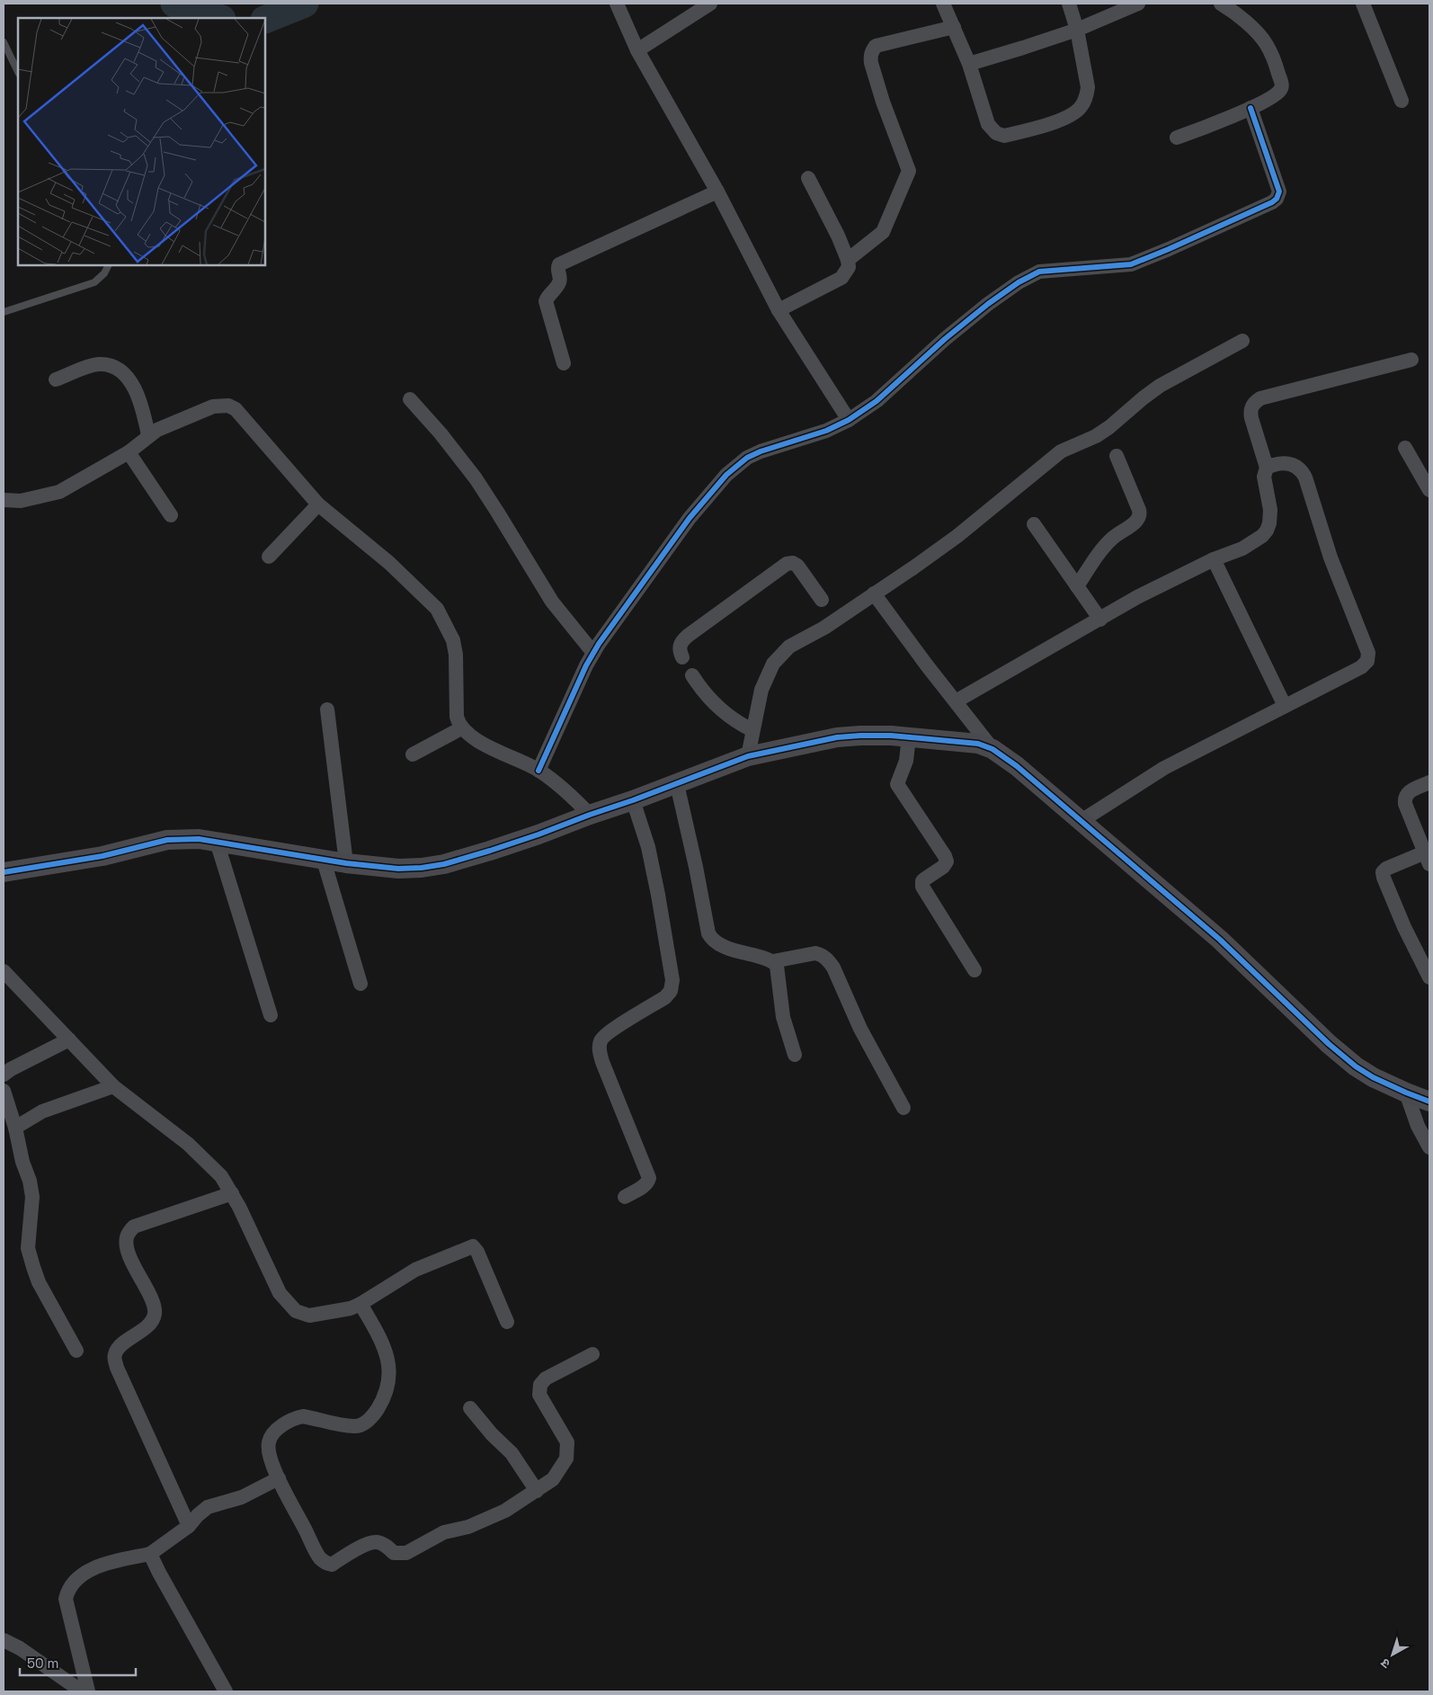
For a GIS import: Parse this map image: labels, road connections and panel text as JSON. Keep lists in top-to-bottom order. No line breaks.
{"scale_bar":"50 m","north":"bottom left"}
